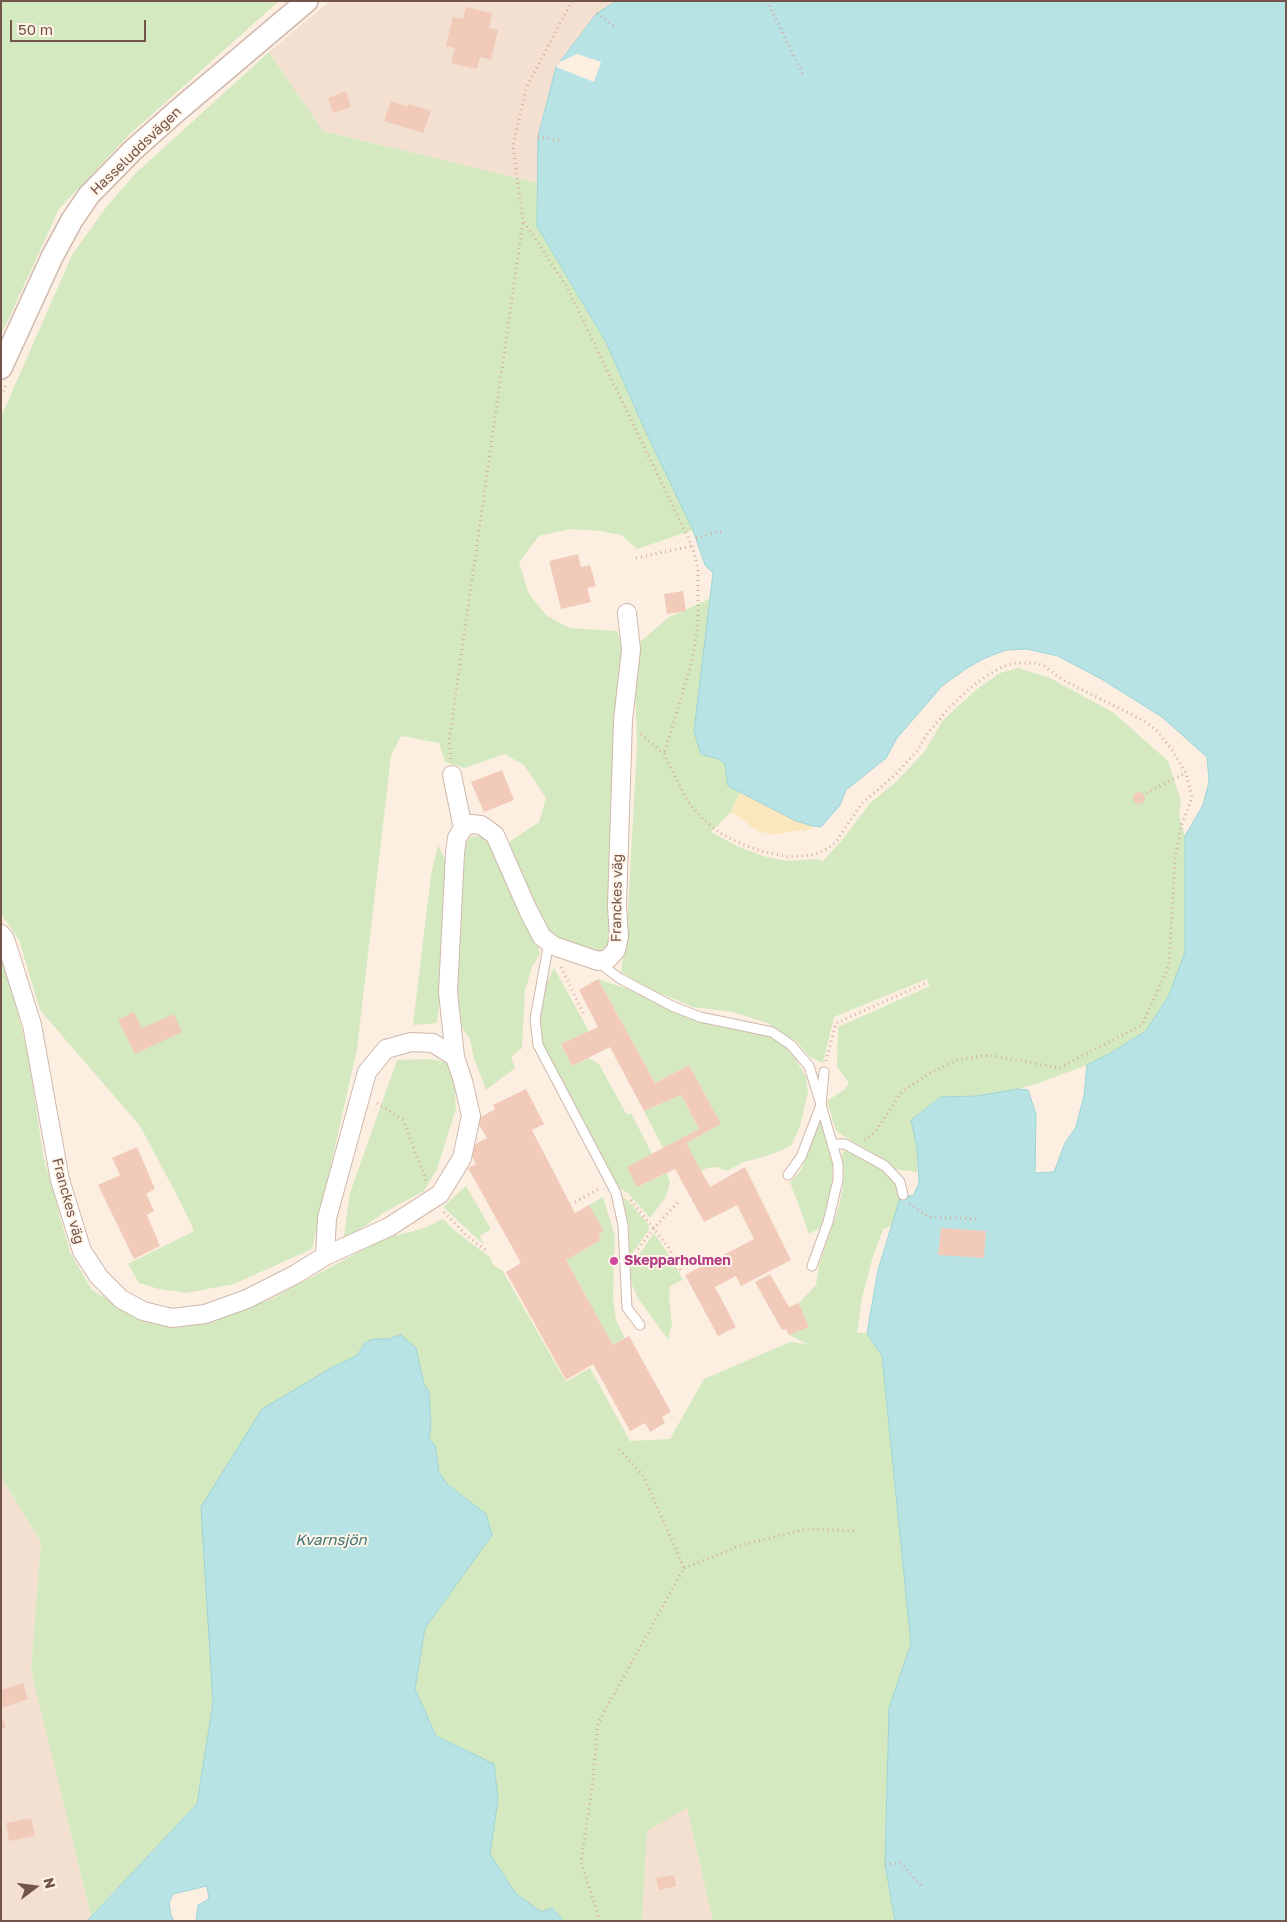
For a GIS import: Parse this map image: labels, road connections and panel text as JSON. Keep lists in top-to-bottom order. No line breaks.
{"streets":{"street":["Hasseluddsvägen","Franckes väg"]},"water":["Kvarnsjön"],"places":["Skepparholmen"],"scale_bar":"50 m","north":"right"}
